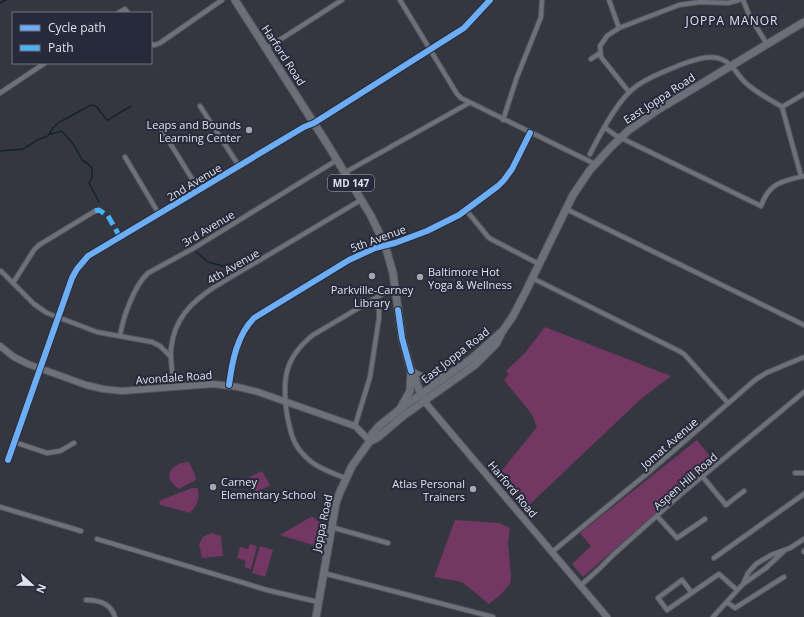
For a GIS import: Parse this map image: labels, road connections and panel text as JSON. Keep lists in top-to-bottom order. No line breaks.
{"streets":{"main road":["Harford Road","East Joppa Road","MD 147","Joppa Road"],"street":["2nd Avenue","3rd Avenue","5th Avenue","4th Avenue","Avondale Road","Jomat Avenue","Aspen Hill Road"]},"crossings":[["Harford Road","East Joppa Road"],["Harford Road","2nd Avenue"],["Harford Road","MD 147"],["Harford Road","Jomat Avenue"],["Harford Road","Aspen Hill Road"],["Harford Road","Joppa Road"],["East Joppa Road","Joppa Road"],["2nd Avenue","MD 147"],["2nd Avenue","Avondale Road"],["MD 147","3rd Avenue"],["MD 147","5th Avenue"],["MD 147","4th Avenue"],["5th Avenue","Avondale Road"],["4th Avenue","Avondale Road"],["Avondale Road","Joppa Road"]],"districts":["JOPPA MANOR"],"places":["Leaps and Bounds Learning Center","Parkville-Carney Library","Baltimore Hot Yoga & Wellness","Carney Elementary School","Atlas Personal Trainers"],"legend":["Cycle path","Path"],"north":"right"}
